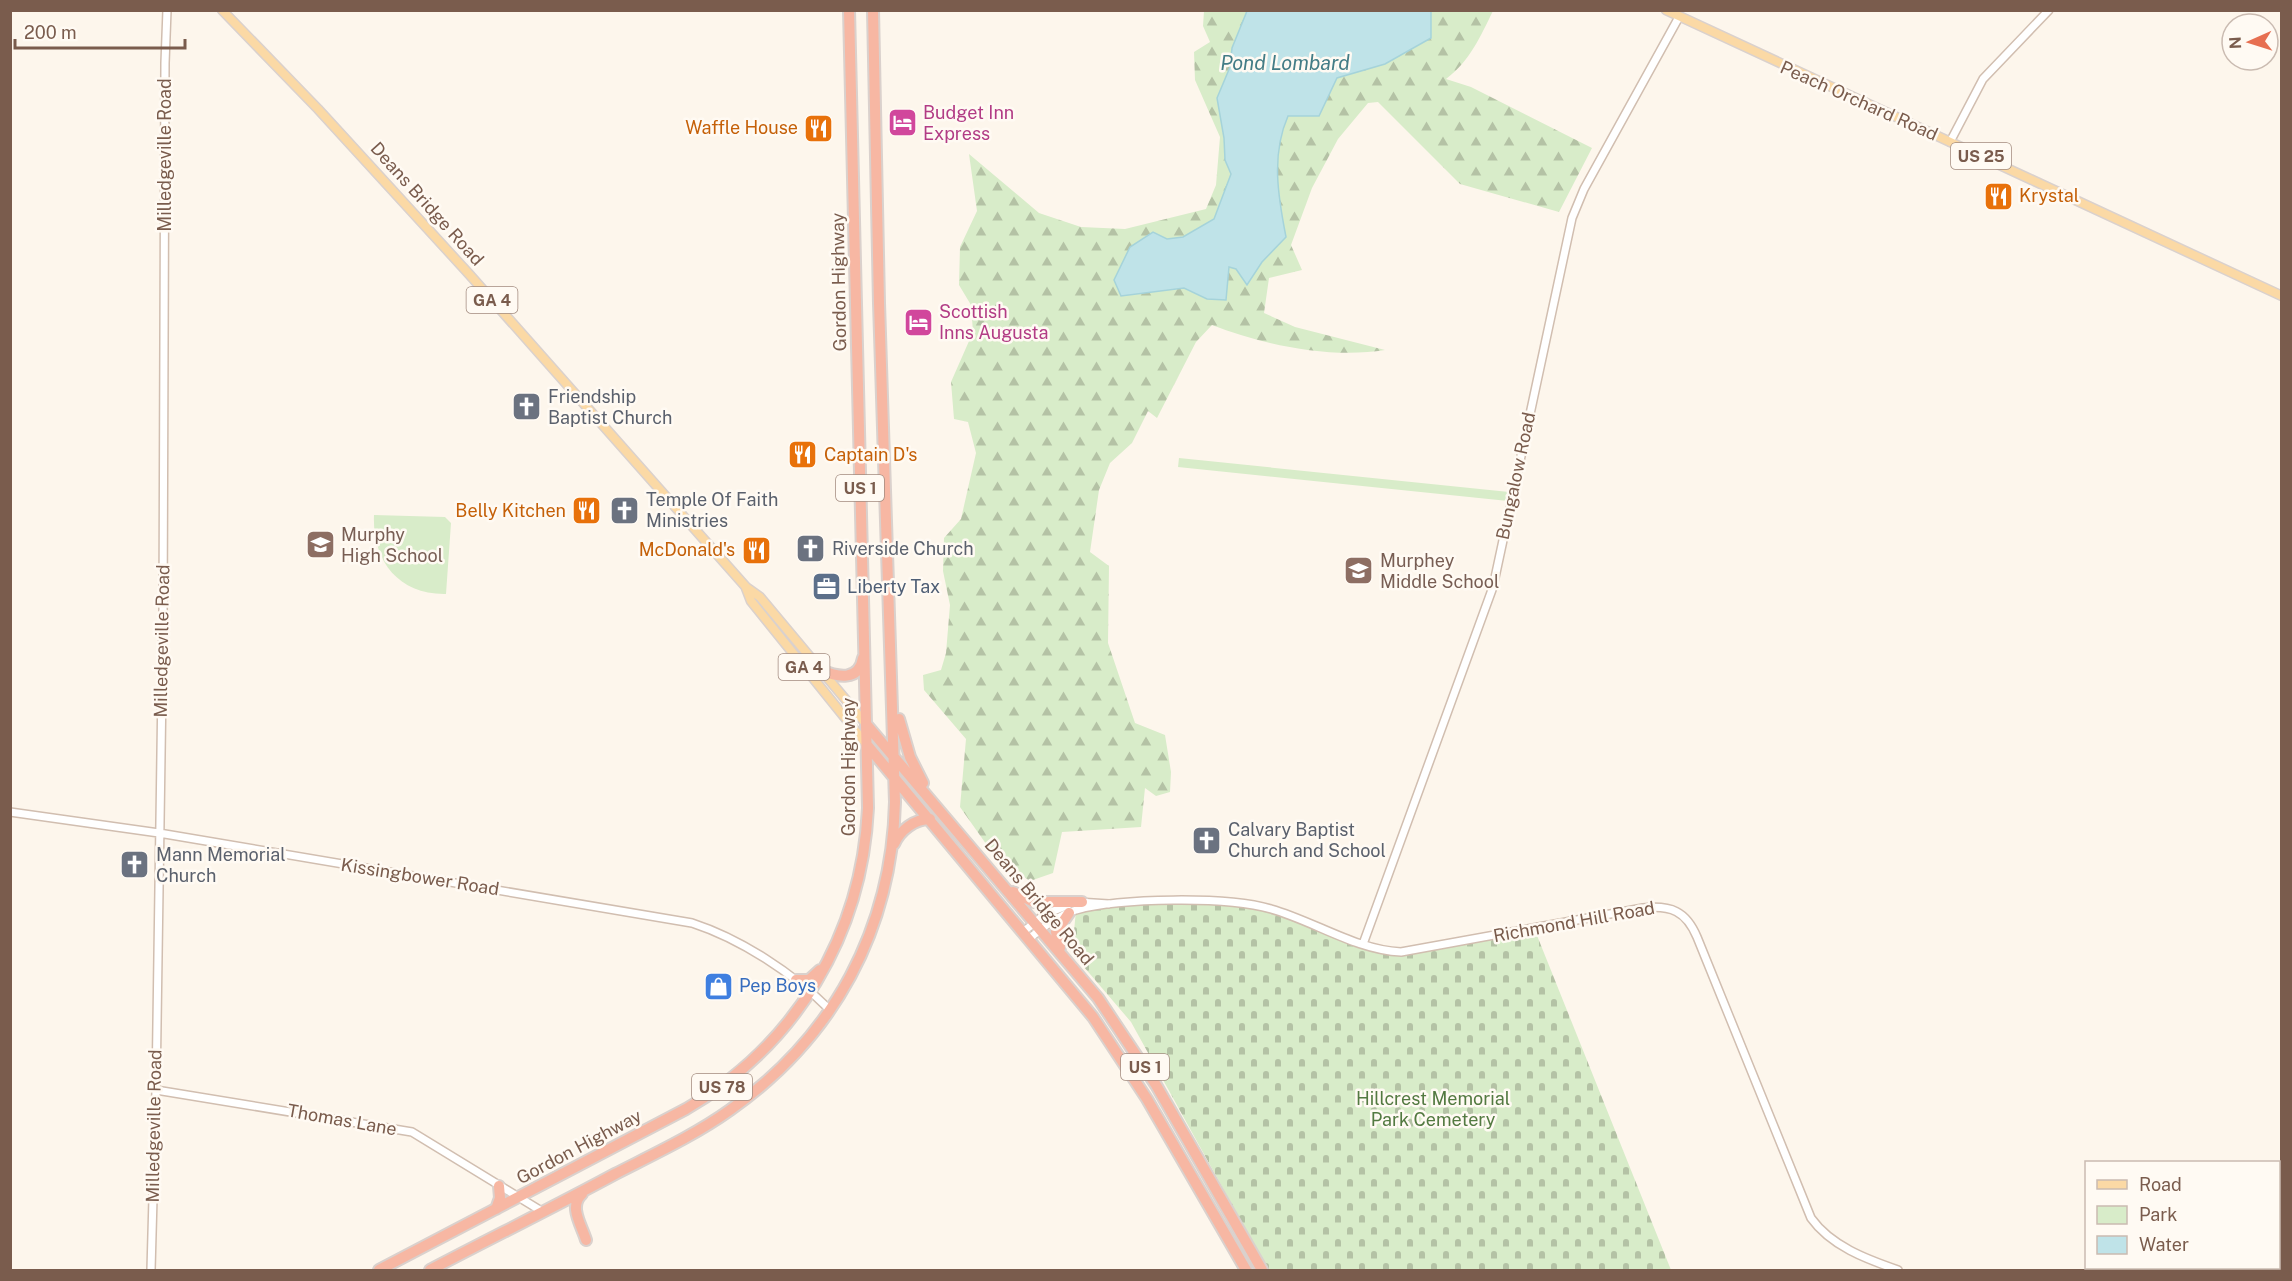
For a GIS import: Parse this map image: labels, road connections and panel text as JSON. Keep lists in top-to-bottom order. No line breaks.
{"streets":{"highway":["Deans Bridge Road","Gordon Highway","GA 4","US 1","US 78"],"main road":["Peach Orchard Road","US 25"],"street":["Milledgeville Road","Bungalow Road","Kissingbower Road","Richmond Hill Road","Thomas Lane"]},"crossings":[["Peach Orchard Road","Bungalow Road"],["Milledgeville Road","Kissingbower Road"],["Milledgeville Road","Thomas Lane"],["Deans Bridge Road","Gordon Highway"],["Deans Bridge Road","US 1"],["Deans Bridge Road","Richmond Hill Road"],["Deans Bridge Road","US 78"],["Gordon Highway","Kissingbower Road"],["Gordon Highway","Thomas Lane"],["Bungalow Road","Richmond Hill Road"],["US 1","US 78"],["Kissingbower Road","US 78"],["US 78","Thomas Lane"]],"water":["Pond Lombard"],"parks":["Hillcrest Memorial Park Cemetery"],"places":{"hotel":["Budget Inn Express","Scottish Inns Augusta"],"restaurant":["Waffle House","Krystal","Captain D's","Belly Kitchen","McDonald's"],"church":["Friendship Baptist Church","Temple Of Faith Ministries","Riverside Church","Calvary Baptist Church and School","Mann Memorial Church"],"school or university":["Murphy High School","Murphey Middle School"],"office":["Liberty Tax"],"shop":["Pep Boys"]},"legend":["Road","Park","Water"],"scale_bar":"200 m","north":"left"}
